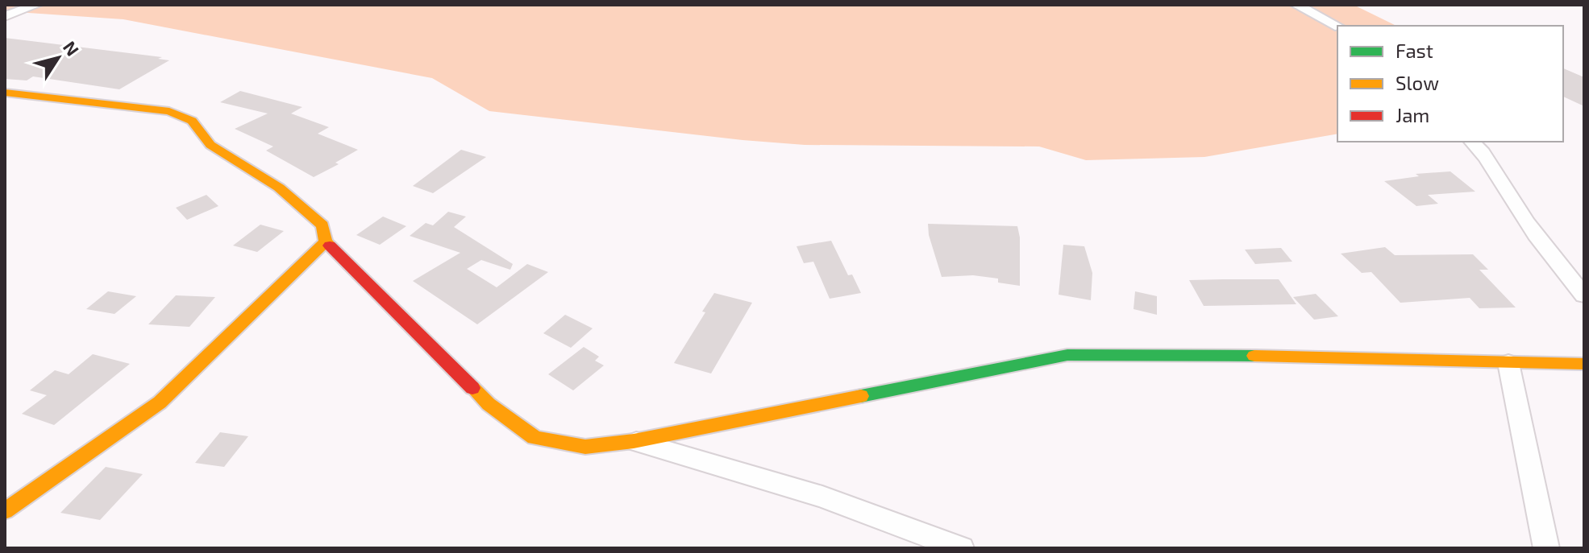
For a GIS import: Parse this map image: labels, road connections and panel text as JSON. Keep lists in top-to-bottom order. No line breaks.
{"legend":["Fast","Slow","Jam"],"north":"top right"}
